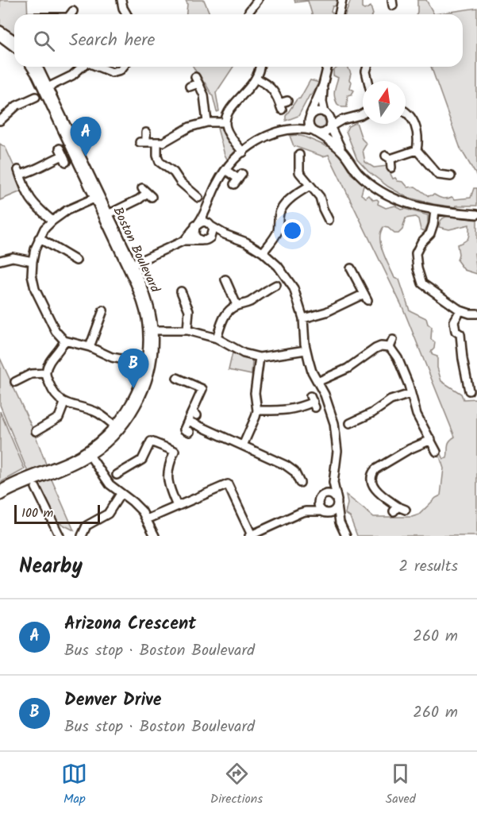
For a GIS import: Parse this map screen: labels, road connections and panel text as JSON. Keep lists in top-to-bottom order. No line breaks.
{"streets":{"street":["Boston Boulevard"]},"scale_bar":"100 m","north":"top","page":{"search":"Search here","pins":["A","B"],"scale":"100 m","heading":["Nearby","2 results"],"list":[{"mark":"A","name":"Arizona Crescent","note":"Bus stop · Boston Boulevard","value":"260 m"},{"mark":"B","name":"Denver Drive","note":"Bus stop · Boston Boulevard","value":"260 m"}],"nav":["Map","Directions","Saved"]}}
